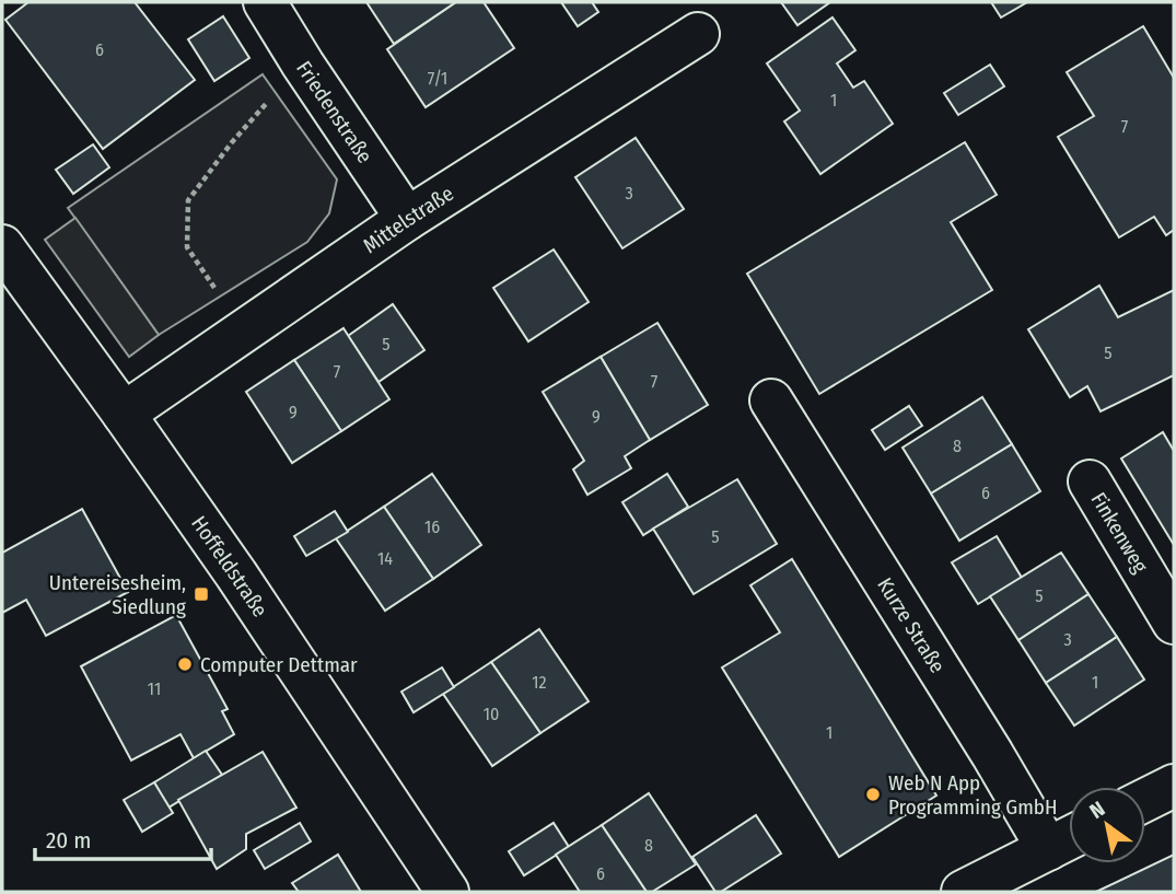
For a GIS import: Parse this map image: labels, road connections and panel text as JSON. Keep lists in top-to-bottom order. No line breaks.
{"streets":{"street":["Friedenstraße","Mittelstraße","Finkenweg","Hoffeldstraße","Kurze Straße"]},"crossings":[["Friedenstraße","Mittelstraße"],["Mittelstraße","Hoffeldstraße"]],"places":{"transit":["Untereisesheim, Siedlung"],"other":["Computer Dettmar","Web N App Programming GmbH"]},"house_numbers":["6","7/1","1","7","3","5","5","7","7","9","9","8","6","16","5","14","5","3","12","1","11","10","1","8","6"],"scale_bar":"20 m","north":"top left"}
